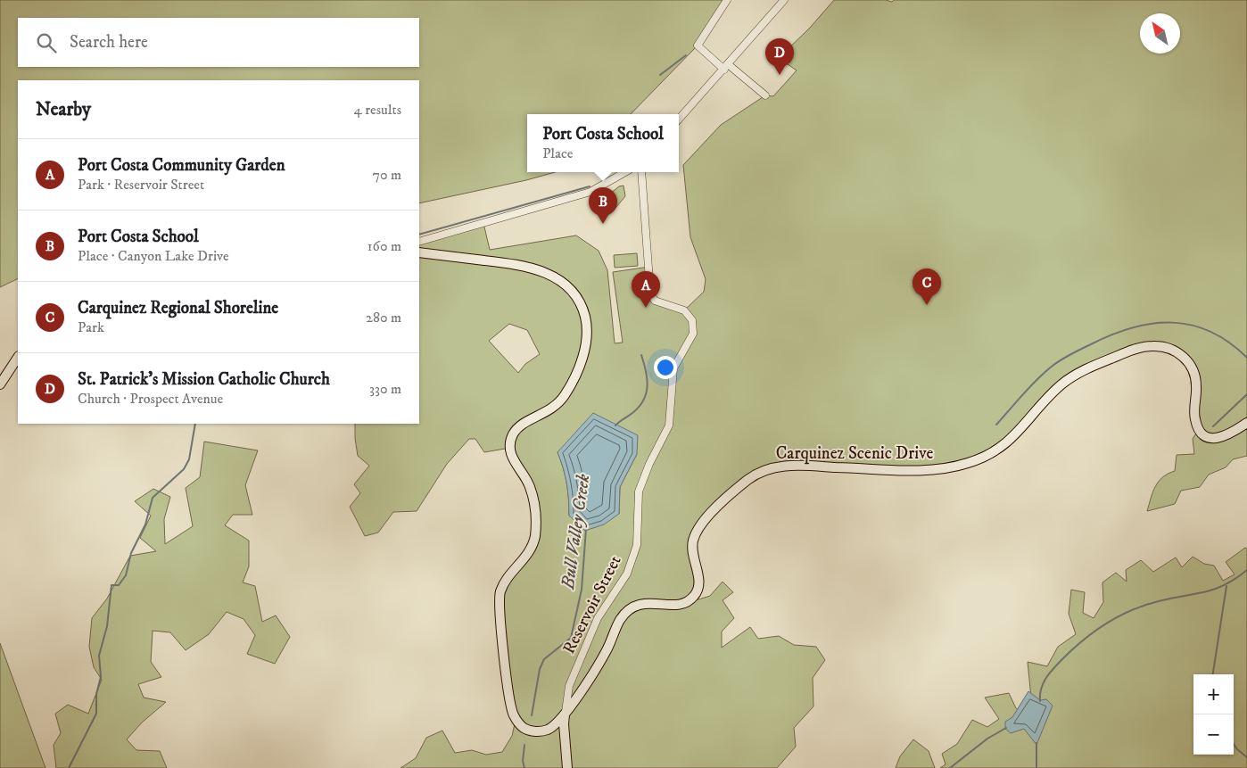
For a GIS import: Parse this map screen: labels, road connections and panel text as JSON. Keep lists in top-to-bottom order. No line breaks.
{"streets":{"street":["Carquinez Scenic Drive","Reservoir Street"]},"crossings":[["Carquinez Scenic Drive","Reservoir Street"]],"water":["Bull Valley Creek"],"north":"top left","page":{"search":"Search here","pins":["D","B","C","A"],"heading":["Nearby","4 results"],"popup":["Port Costa School","Place"],"list":[{"mark":"A","name":"Port Costa Community Garden","note":"Park · Reservoir Street","value":"70 m"},{"mark":"B","name":"Port Costa School","note":"Place · Canyon Lake Drive","value":"160 m"},{"mark":"C","name":"Carquinez Regional Shoreline","note":"Park","value":"280 m"},{"mark":"D","name":"St. Patrick's Mission Catholic Church","note":"Church · Prospect Avenue","value":"330 m"}],"map_buttons":["+","−"]}}
